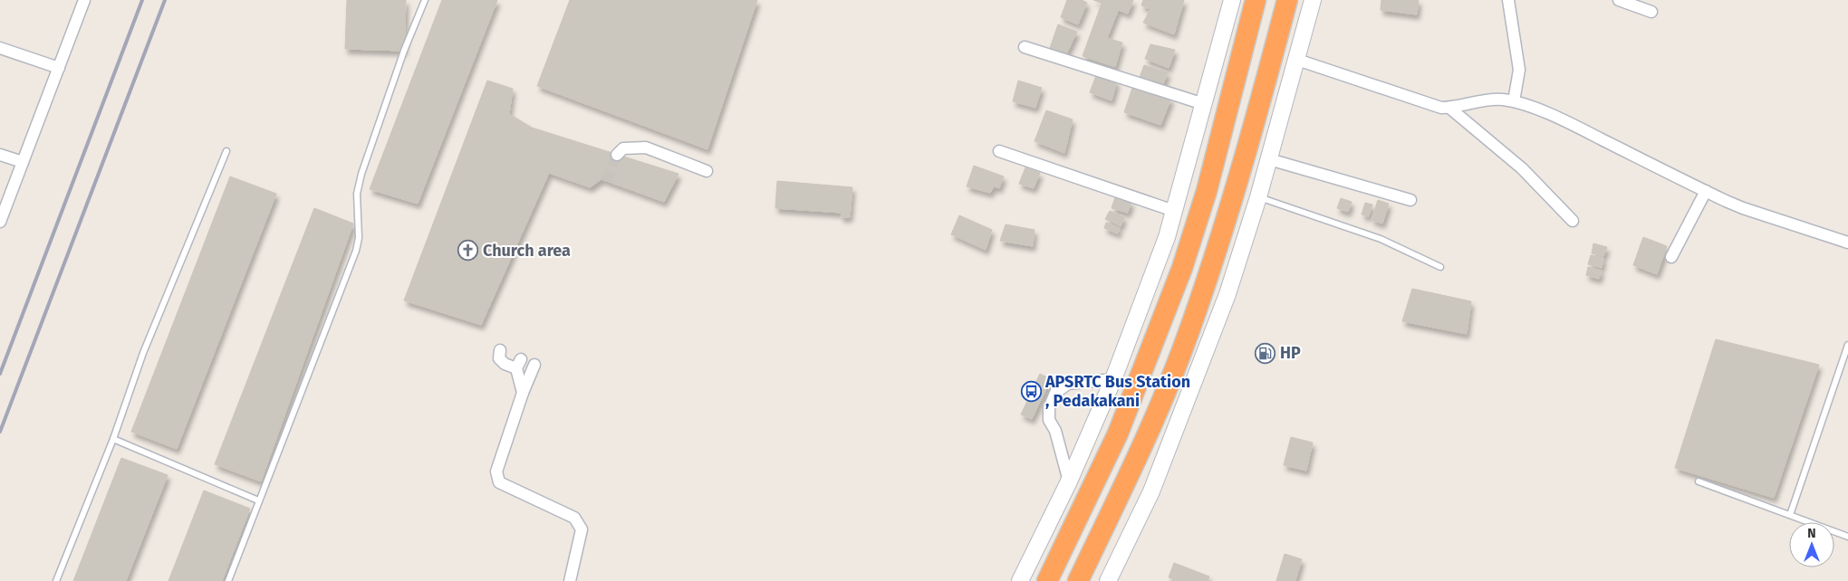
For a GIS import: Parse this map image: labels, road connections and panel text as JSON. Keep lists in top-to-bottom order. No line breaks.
{"places":{"church":["Church area"],"fuel station":["HP"],"bus stop":["APSRTC Bus Station , Pedakakani"]},"north":"top"}
